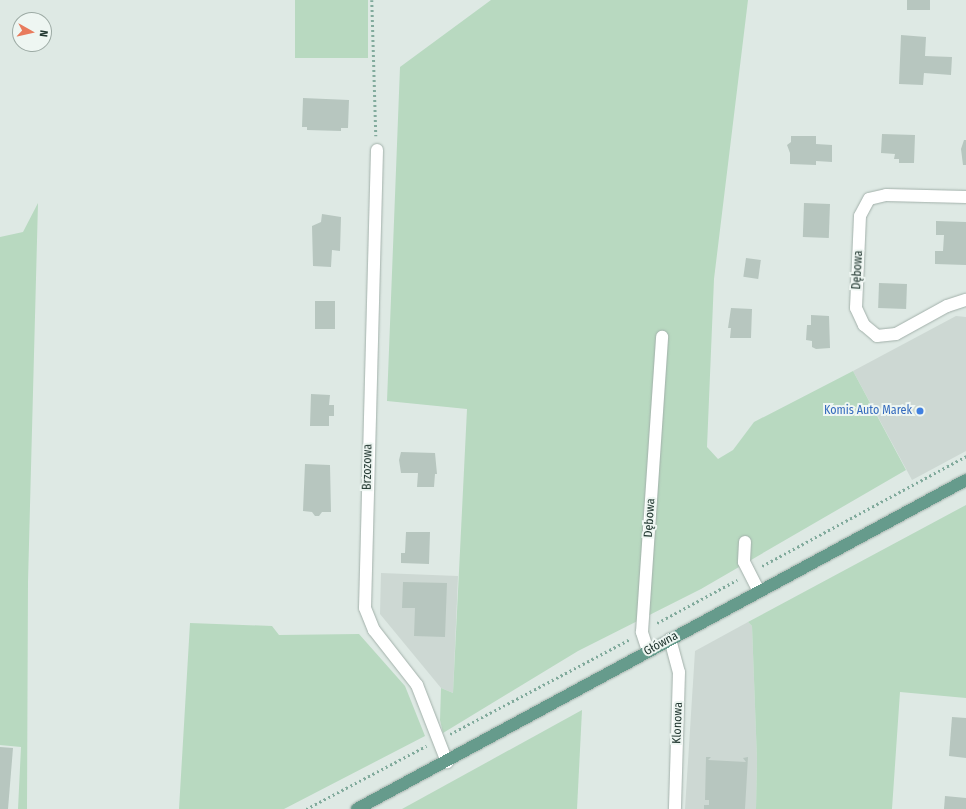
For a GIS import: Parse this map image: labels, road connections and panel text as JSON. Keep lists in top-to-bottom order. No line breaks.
{"streets":{"main road":["Główna"],"street":["Dębowa","Brzozowa","Klonowa"]},"crossings":[["Dębowa","Główna"],["Brzozowa","Główna"],["Główna","Klonowa"]],"places":["Komis Auto Marek"],"north":"right"}
